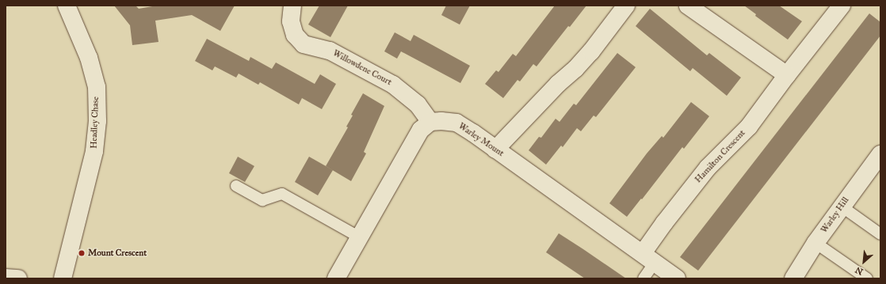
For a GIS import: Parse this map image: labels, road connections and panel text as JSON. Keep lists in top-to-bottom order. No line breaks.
{"streets":{"street":["Willowdene Court","Headley Chase","Warley Mount","Hamilton Crescent","Warley Hill"]},"crossings":[["Willowdene Court","Warley Mount"],["Warley Mount","Hamilton Crescent"]],"places":["Mount Crescent"],"north":"bottom left"}
